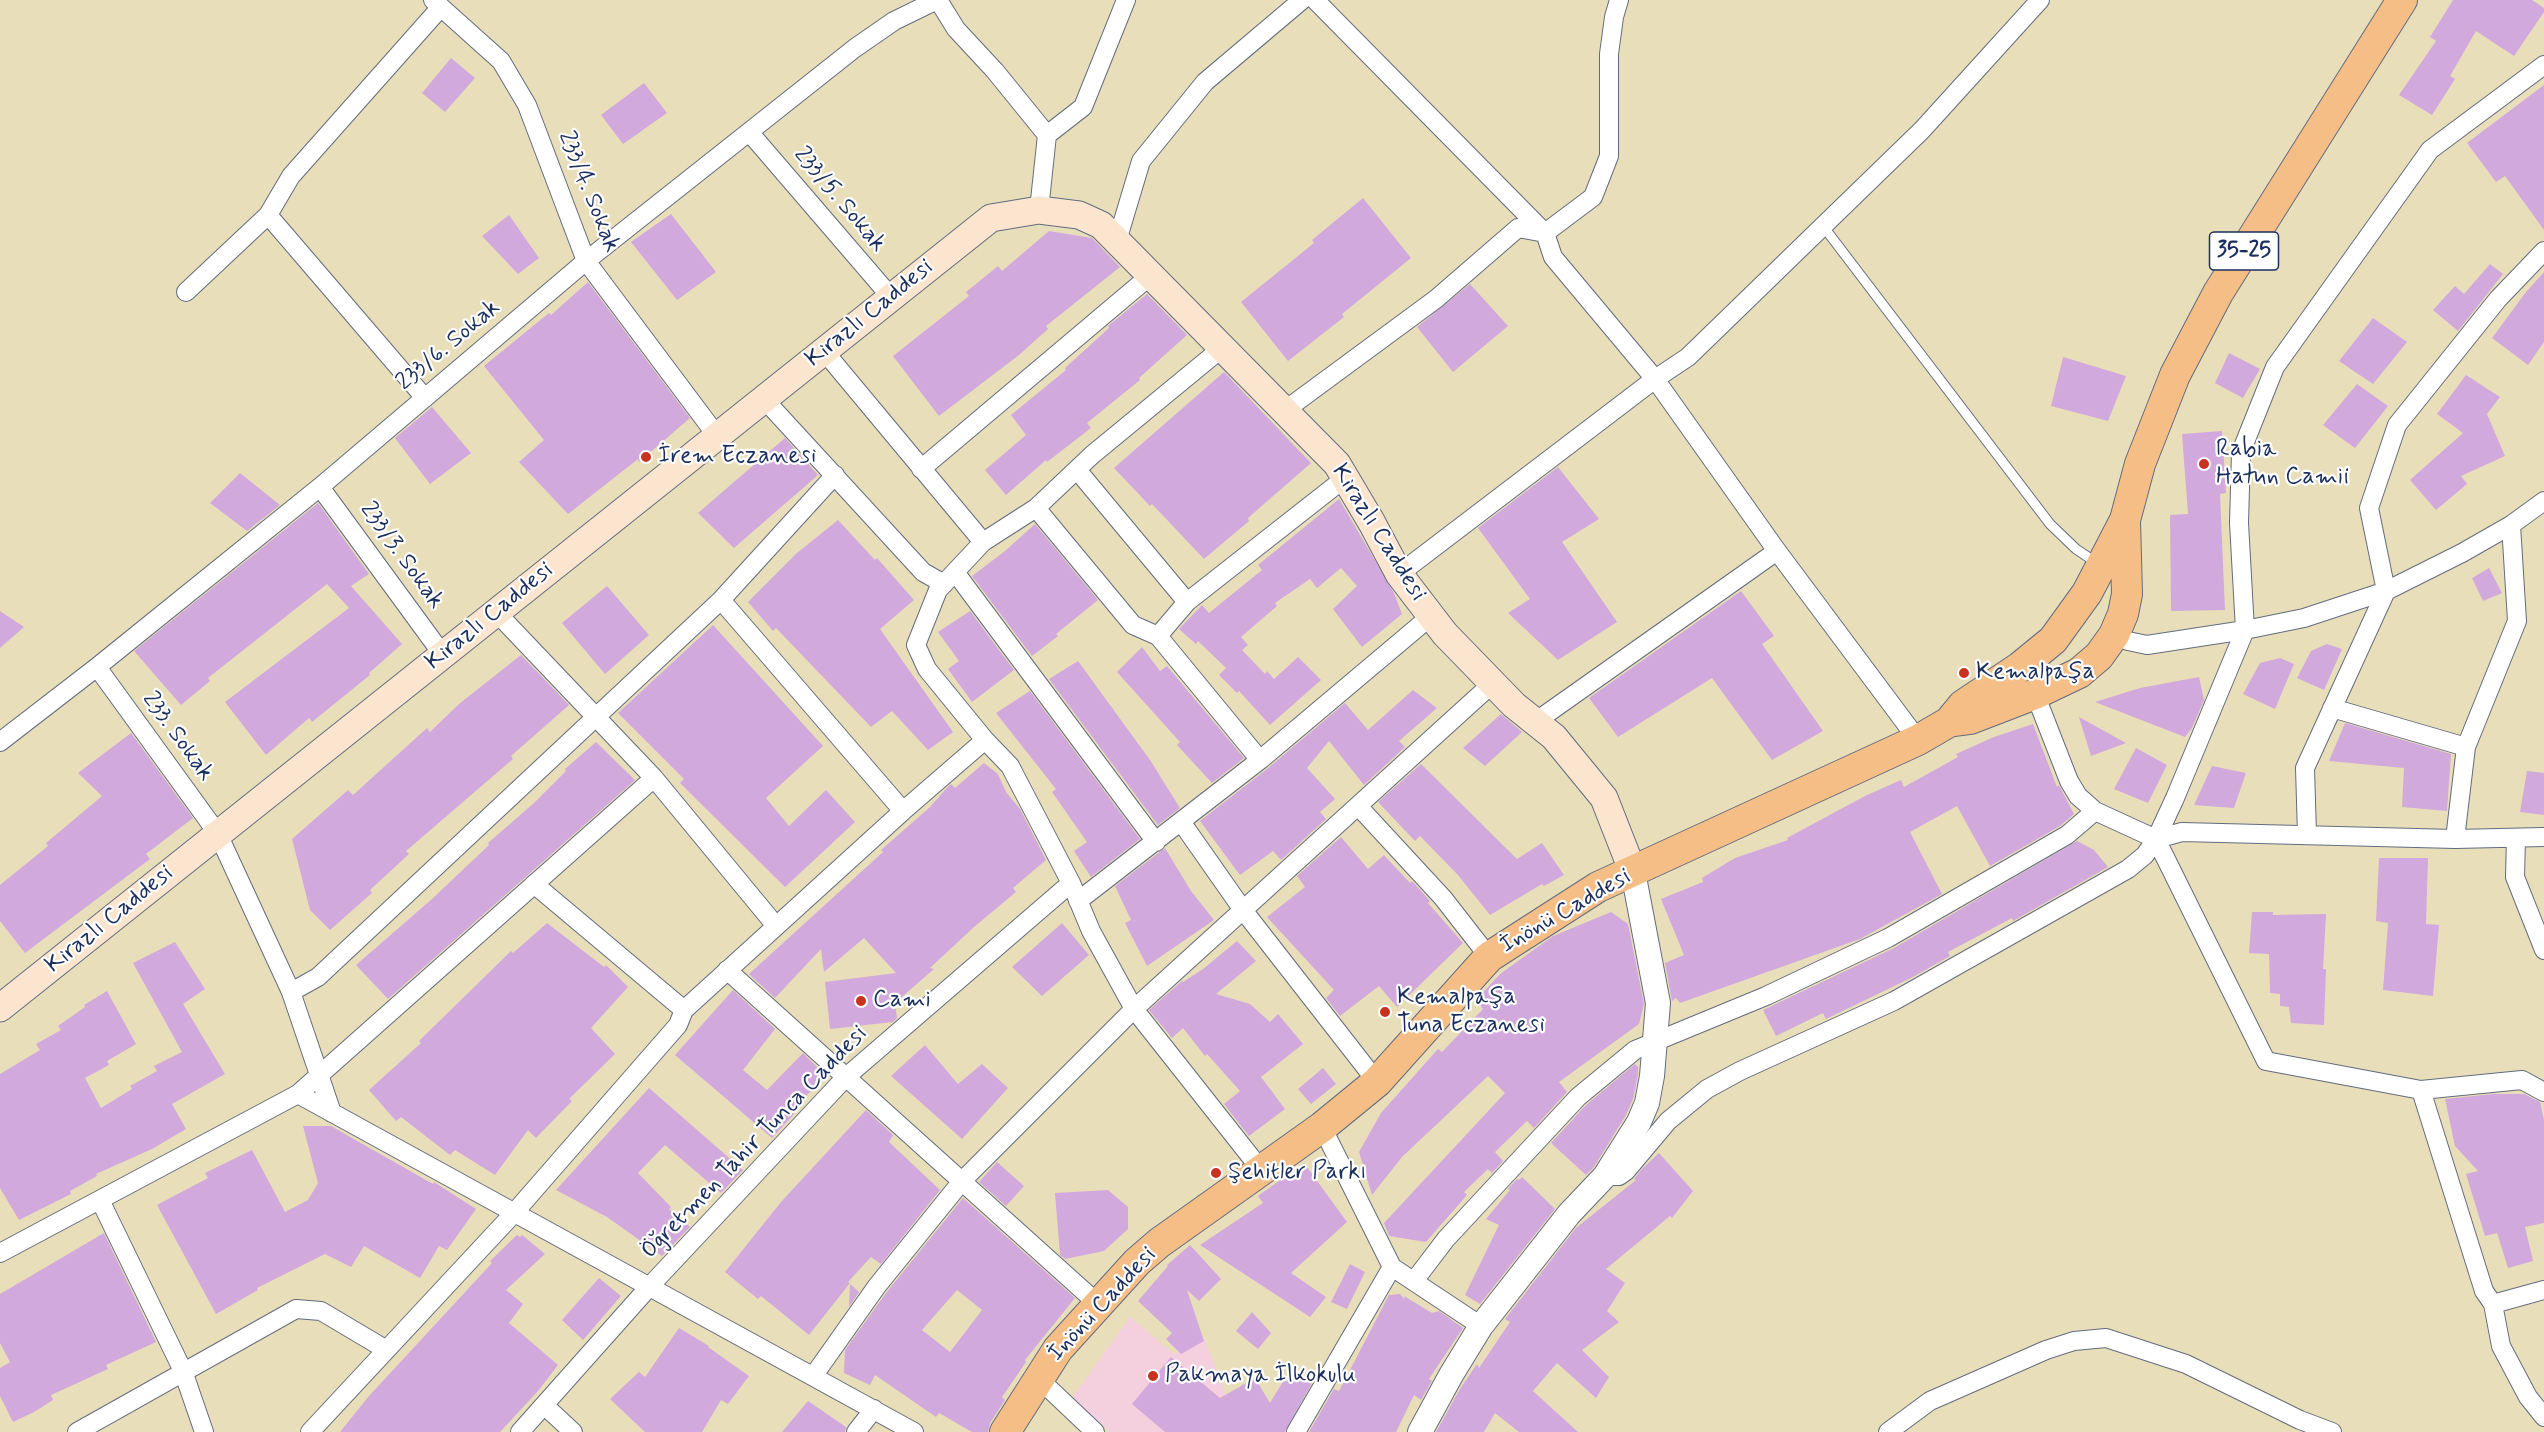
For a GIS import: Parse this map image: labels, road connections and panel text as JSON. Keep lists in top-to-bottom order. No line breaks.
{"streets":{"main road":["35-25","Kirazlı Caddesi","İnönü Caddesi"],"street":["233/4. Sokak","233/5. Sokak","233/6. Sokak","233/3. Sokak","233. Sokak","Öğretmen Tahir Tunca Caddesi"]},"crossings":[["233/4. Sokak","Kirazlı Caddesi"],["233/4. Sokak","233/6. Sokak"],["233/5. Sokak","Kirazlı Caddesi"],["233/5. Sokak","233/6. Sokak"],["35-25","İnönü Caddesi"],["Kirazlı Caddesi","233/3. Sokak"],["Kirazlı Caddesi","233. Sokak"],["Kirazlı Caddesi","İnönü Caddesi"],["233/6. Sokak","233/3. Sokak"],["233/6. Sokak","233. Sokak"]],"places":["İrem Eczanesi","Rabia Hatun Camii","Kemalpaşa","Cami","Kemalpaşa Tuna Eczanesi","Şehitler Parkı","Pakmaya İlkokulu"]}
